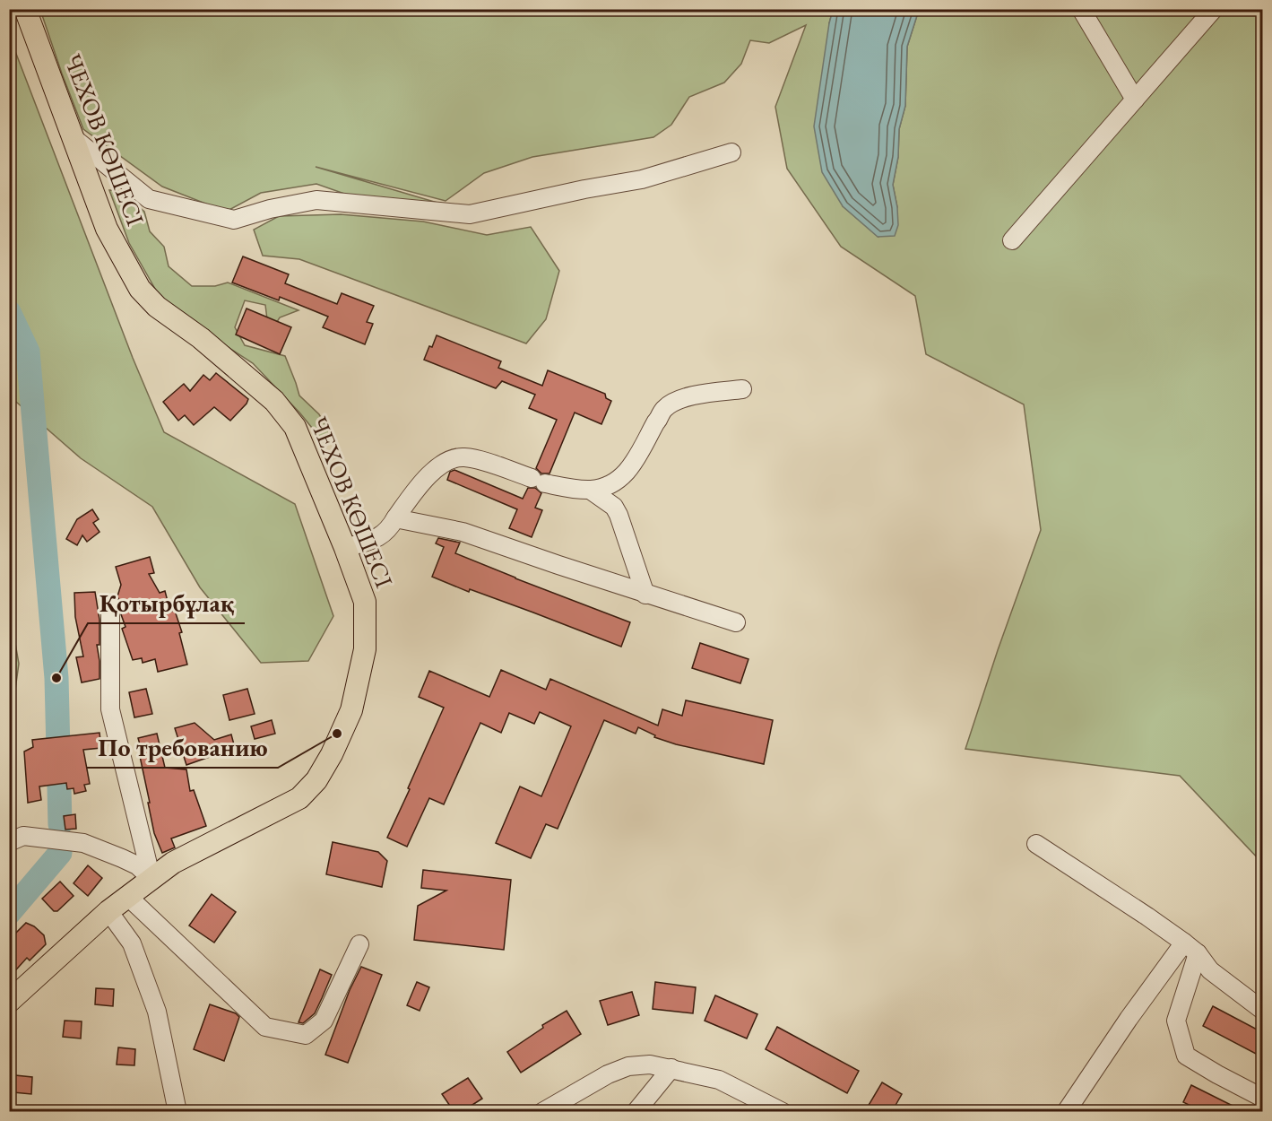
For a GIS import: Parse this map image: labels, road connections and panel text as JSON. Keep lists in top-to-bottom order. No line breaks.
{"streets":{"main road":["ЧЕХОВ КӨШЕСІ"]},"places":["Қотырбұлақ","По требованию"]}
